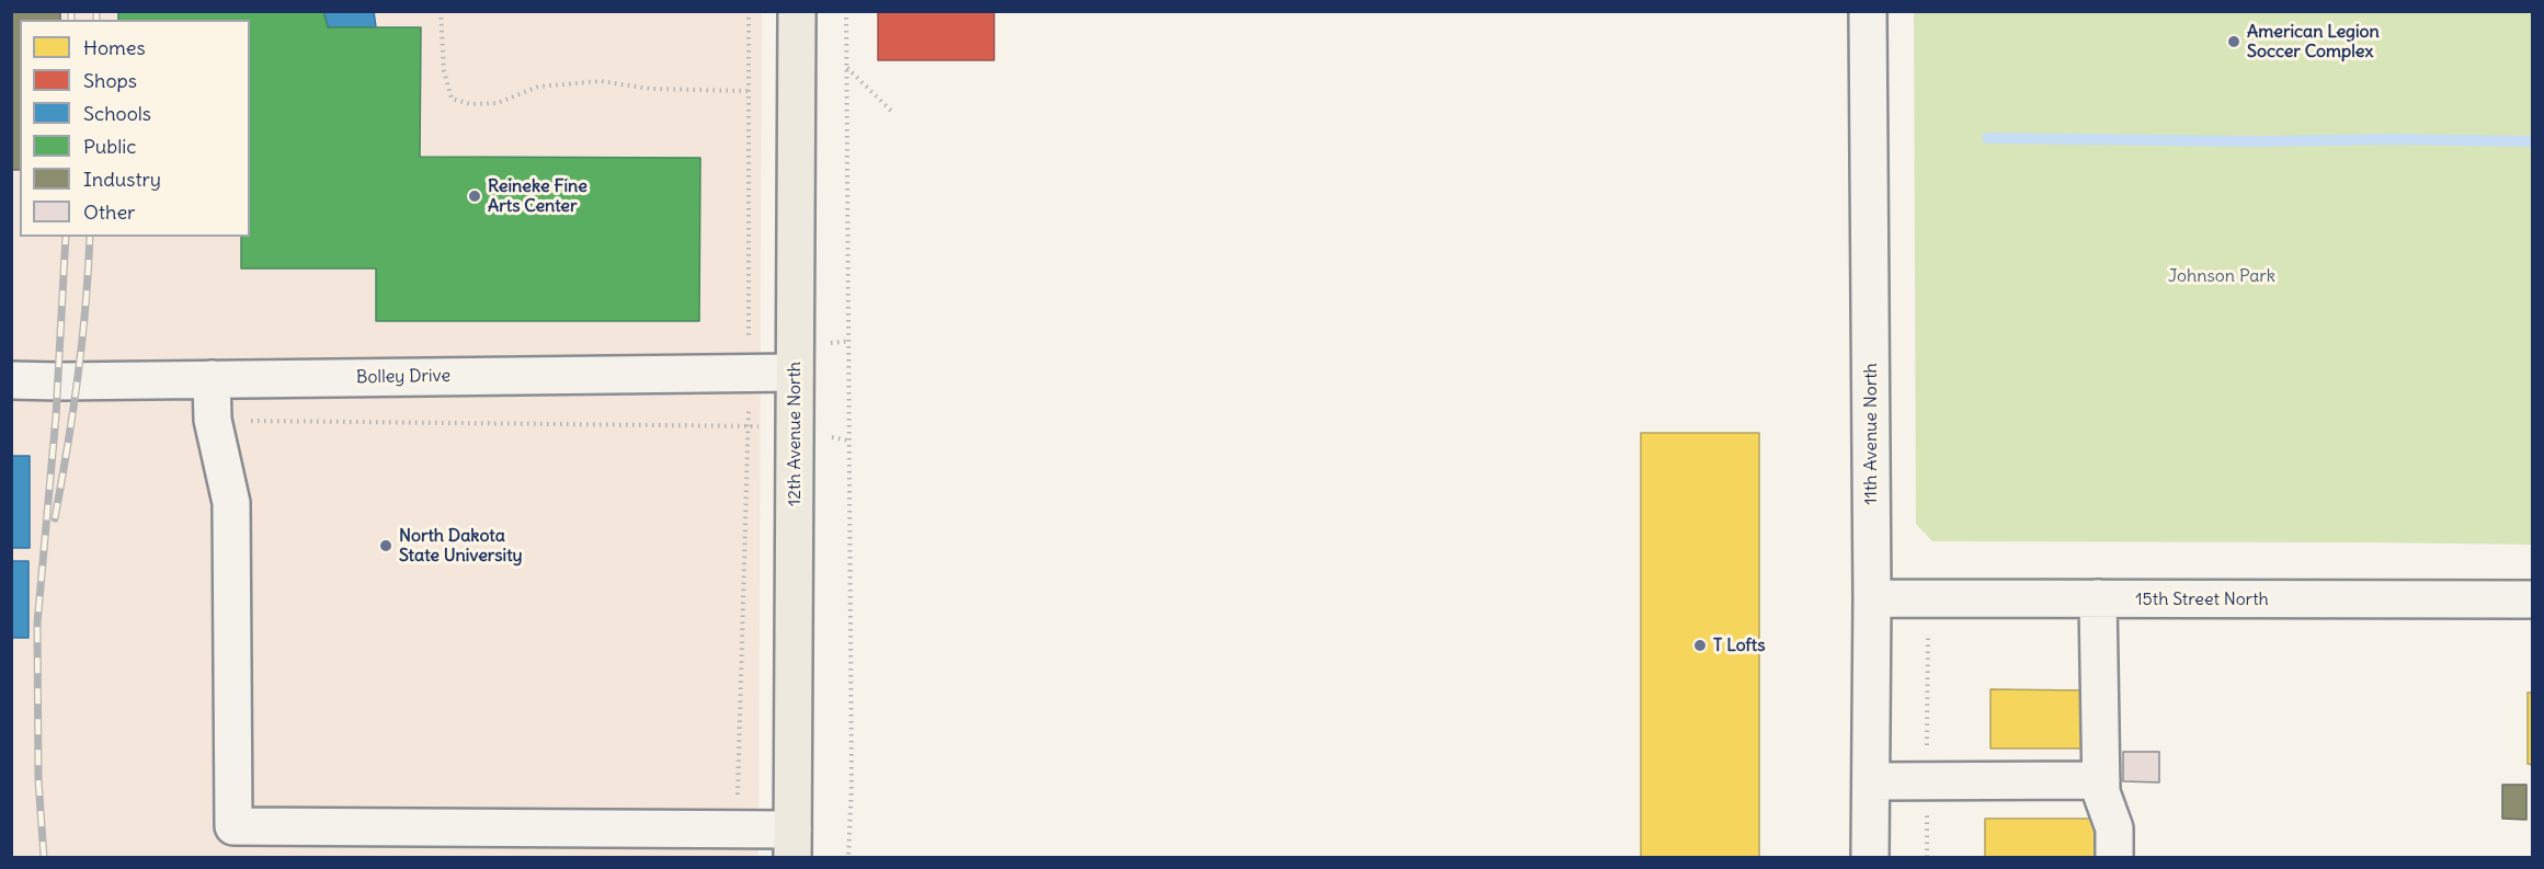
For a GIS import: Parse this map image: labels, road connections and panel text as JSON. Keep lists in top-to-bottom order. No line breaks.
{"streets":{"main road":["12th Avenue North"],"street":["Bolley Drive","11th Avenue North","15th Street North"]},"crossings":[["Bolley Drive","12th Avenue North"],["11th Avenue North","15th Street North"]],"parks":["Johnson Park"],"places":["American Legion Soccer Complex","Reineke Fine Arts Center","North Dakota State University","T Lofts"],"legend":["Homes","Shops","Schools","Public","Industry","Other"]}
